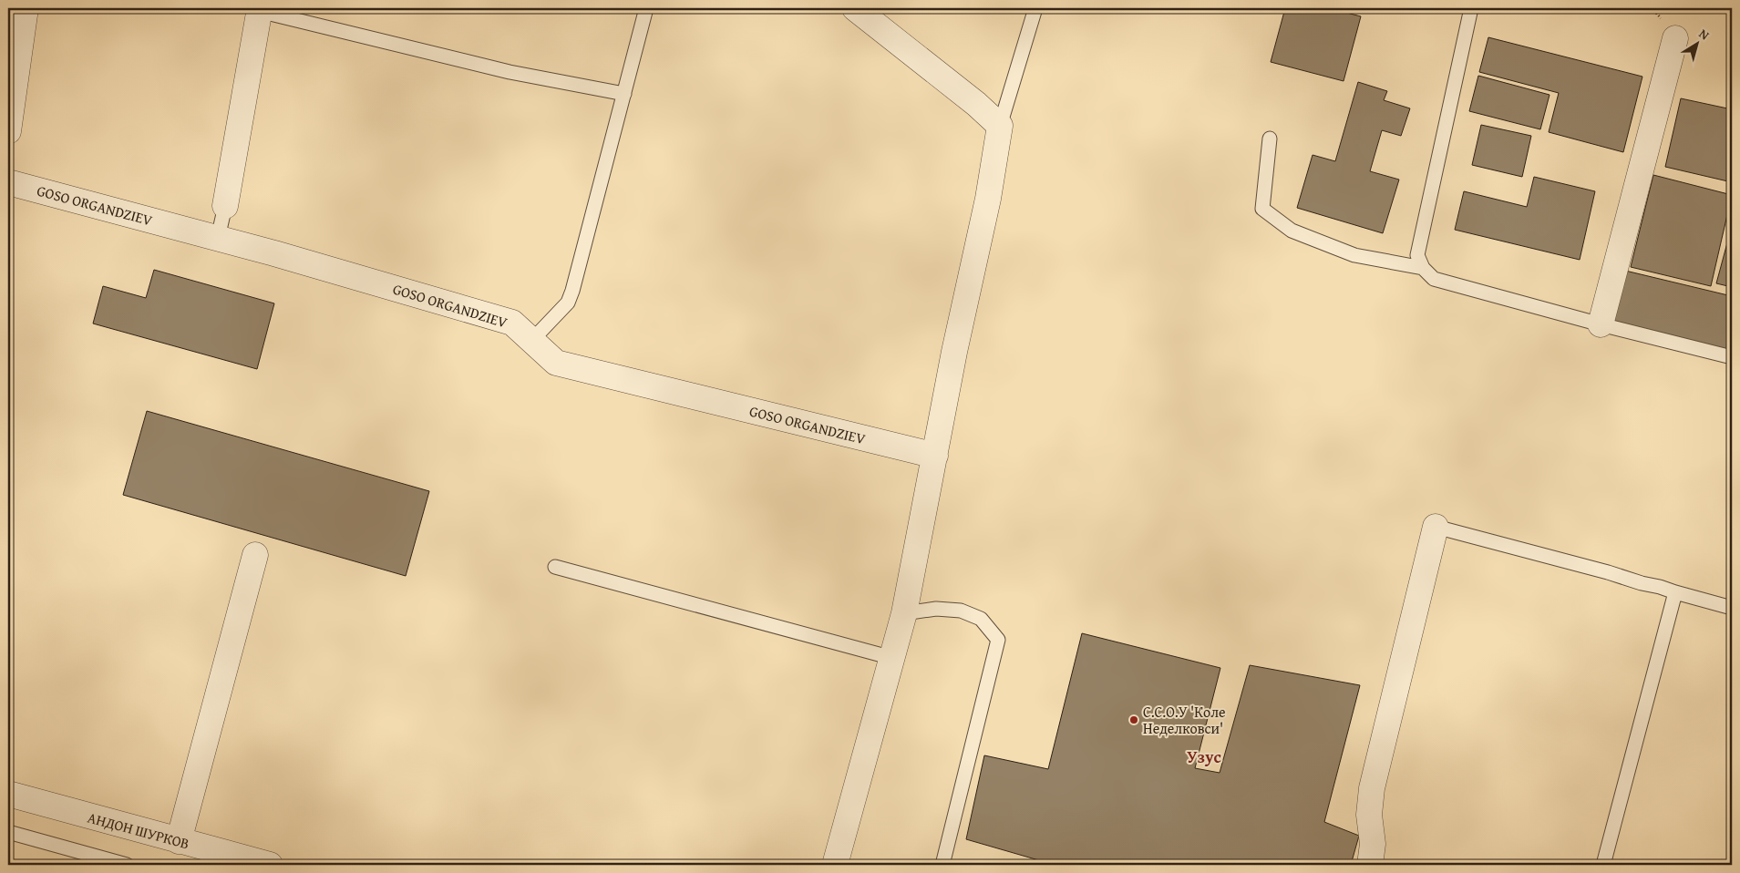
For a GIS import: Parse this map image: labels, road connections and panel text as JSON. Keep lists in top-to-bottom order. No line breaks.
{"streets":{"street":["GOSO ORGANDZIEV","АНДОН ШУРКОВ"]},"districts":["Узус"],"places":["С.С.О.У 'Коле Неделковси'"],"north":"top right"}
